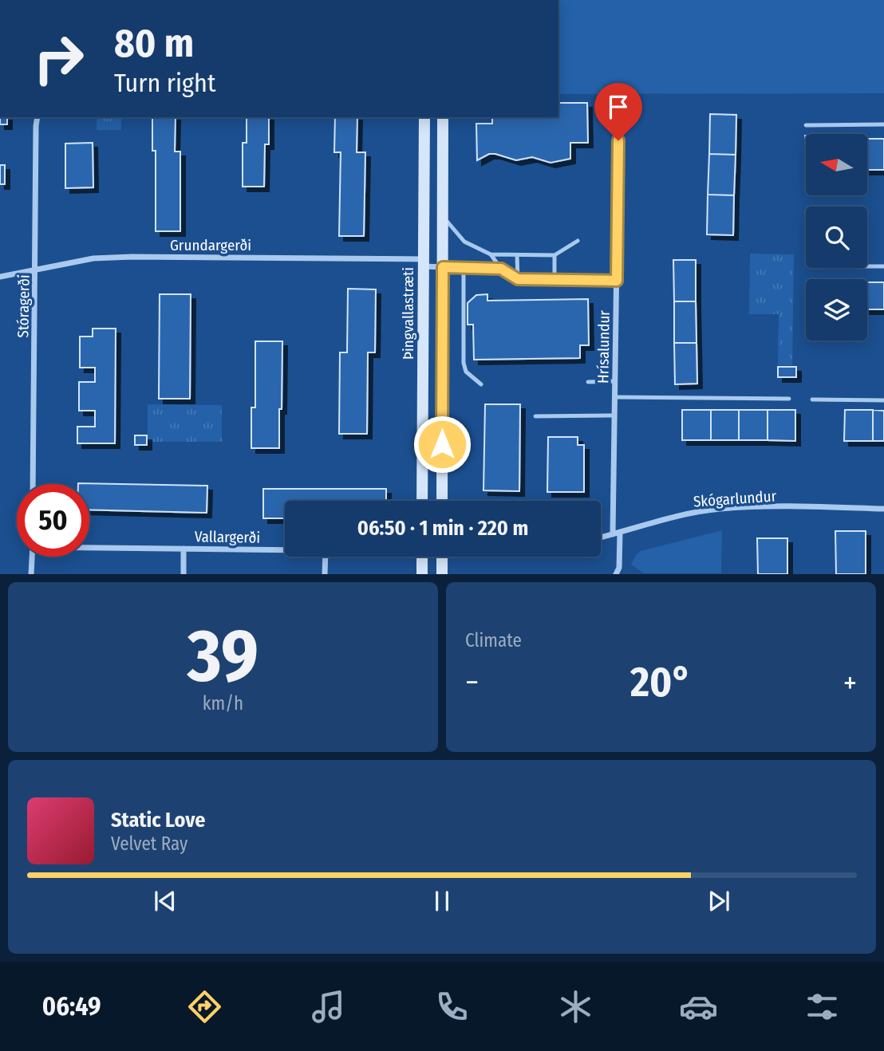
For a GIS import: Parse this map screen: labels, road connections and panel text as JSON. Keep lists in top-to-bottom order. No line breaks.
{"streets":{"main road":["Þingvallastræti"],"street":["Grundargerði","Stóragerði","Hrísalundur","Skógarlundur","Vallargerði"]},"crossings":[["Grundargerði","Stóragerði"],["Grundargerði","Þingvallastræti"],["Hrísalundur","Skógarlundur"]],"north":"left","page":{"turn":["80 m","Turn right"],"limit":"50","trip":"06:50 · 1 min · 220 m","tile":[["39","km/h"],"Climate"],"heat":["−","20°","+"],"song":["Static Love","Velvet Ray"],"tabs":"06:49"}}
